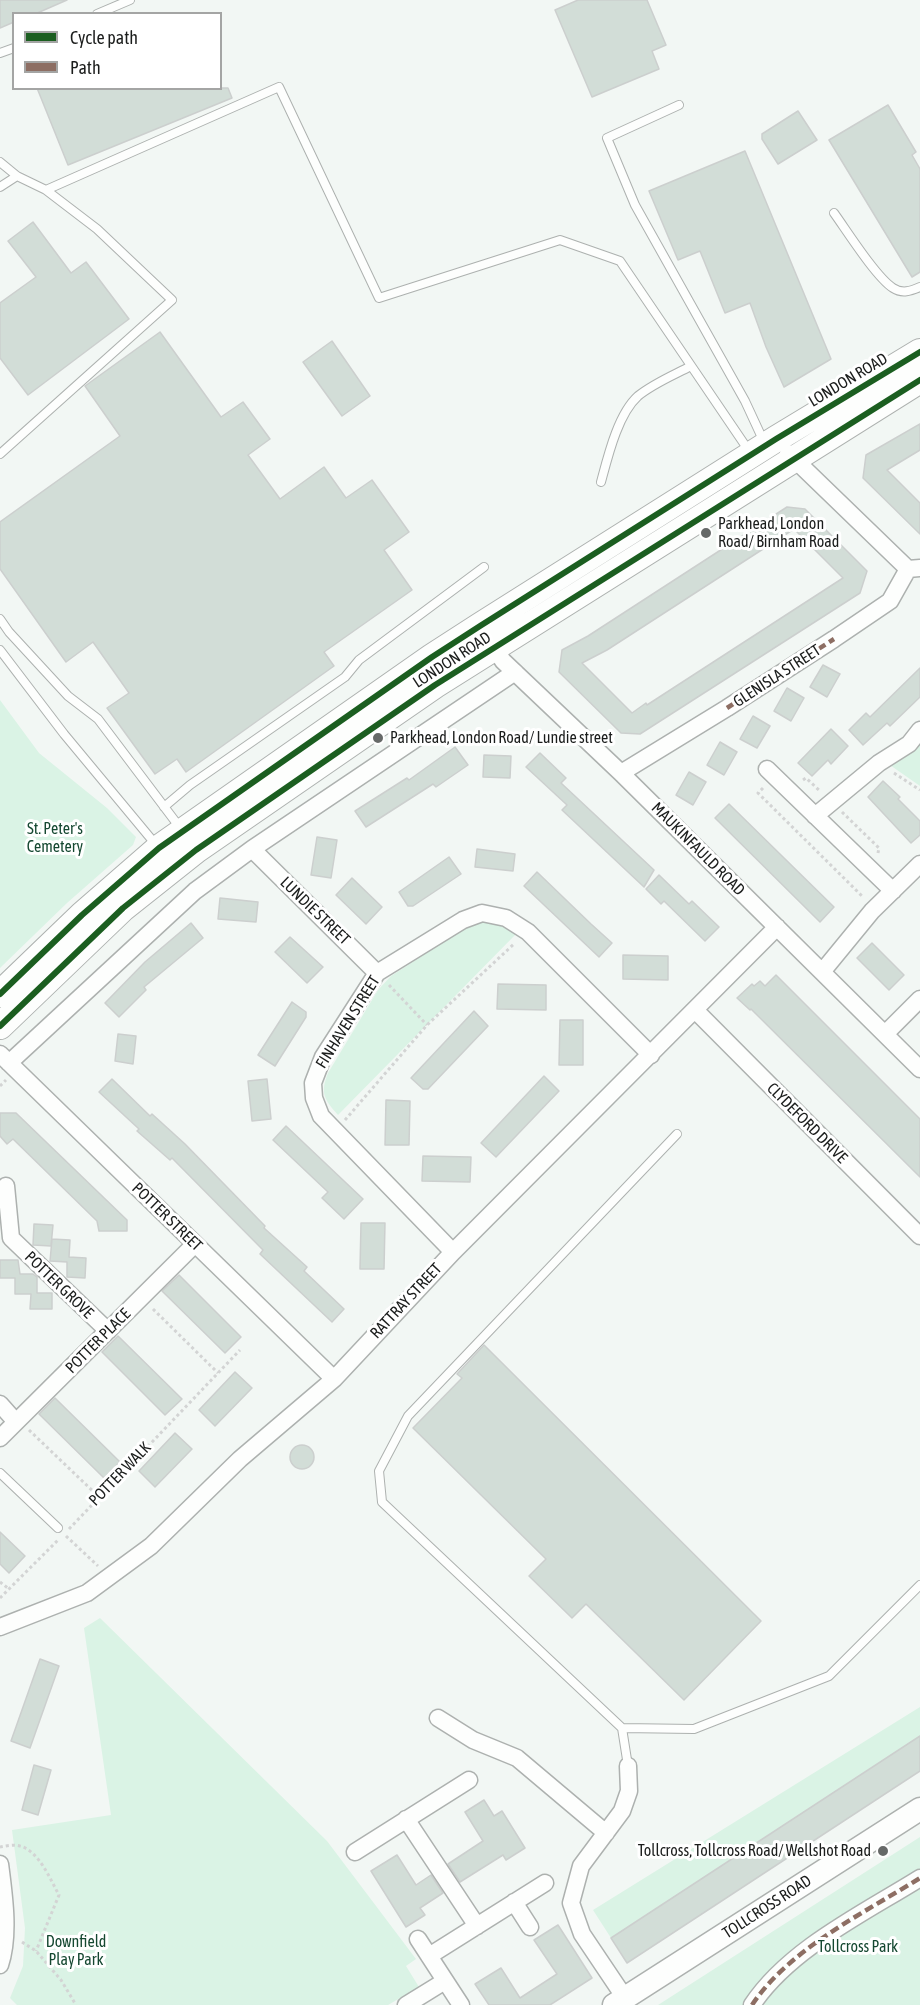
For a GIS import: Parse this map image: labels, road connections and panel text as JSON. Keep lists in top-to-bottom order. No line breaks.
{"streets":{"main road":["LONDON ROAD"],"street":["GLENISLA STREET","MAUKINFAULD ROAD","LUNDIE STREET","FINHAVEN STREET","CLYDEFORD DRIVE","POTTER STREET","POTTER GROVE","RATTRAY STREET","POTTER PLACE","TOLLCROSS ROAD"],"path":["POTTER WALK"]},"crossings":[["LONDON ROAD","MAUKINFAULD ROAD"],["GLENISLA STREET","MAUKINFAULD ROAD"],["MAUKINFAULD ROAD","RATTRAY STREET"],["LUNDIE STREET","FINHAVEN STREET"],["FINHAVEN STREET","RATTRAY STREET"],["CLYDEFORD DRIVE","RATTRAY STREET"],["POTTER STREET","RATTRAY STREET"],["POTTER STREET","POTTER PLACE"],["POTTER GROVE","POTTER PLACE"]],"parks":["St. Peter's Cemetery","Downfield Play Park","Tollcross Park"],"places":["Parkhead, London Road/ Birnham Road","Parkhead, London Road/ Lundie street","Tollcross, Tollcross Road/ Wellshot Road"],"legend":["Cycle path","Path"]}
